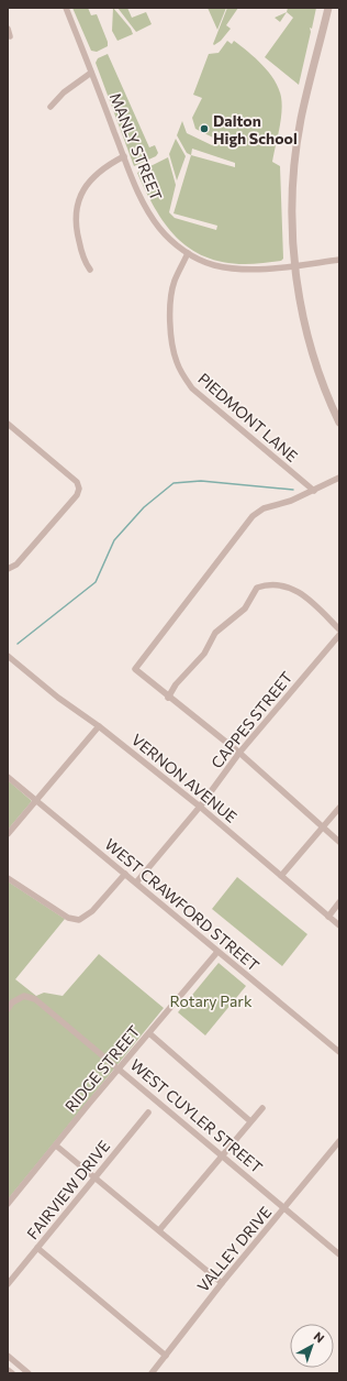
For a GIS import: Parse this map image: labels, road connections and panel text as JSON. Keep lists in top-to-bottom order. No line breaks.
{"streets":{"street":["MANLY STREET","PIEDMONT LANE","CAPPES STREET","VERNON AVENUE","WEST CRAWFORD STREET","RIDGE STREET","WEST CUYLER STREET","FAIRVIEW DRIVE","VALLEY DRIVE"]},"crossings":[["MANLY STREET","PIEDMONT LANE"],["CAPPES STREET","VERNON AVENUE"],["CAPPES STREET","WEST CRAWFORD STREET"],["WEST CRAWFORD STREET","RIDGE STREET"],["RIDGE STREET","WEST CUYLER STREET"],["WEST CUYLER STREET","VALLEY DRIVE"]],"parks":["Rotary Park"],"places":["Dalton High School"],"north":"top right"}
